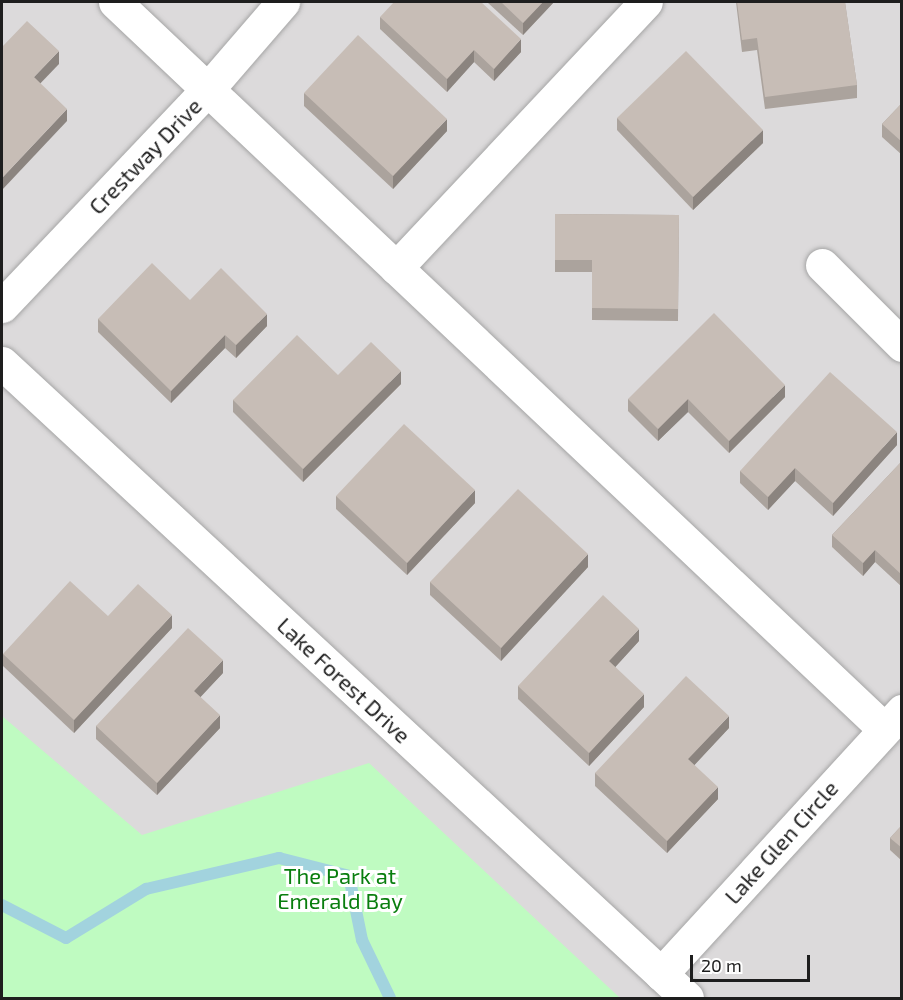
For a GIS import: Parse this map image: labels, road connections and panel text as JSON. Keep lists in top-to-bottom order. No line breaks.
{"streets":{"street":["Crestway Drive","Lake Forest Drive","Lake Glen Circle"]},"crossings":[["Lake Forest Drive","Lake Glen Circle"]],"parks":["The Park at Emerald Bay"],"scale_bar":"20 m"}
